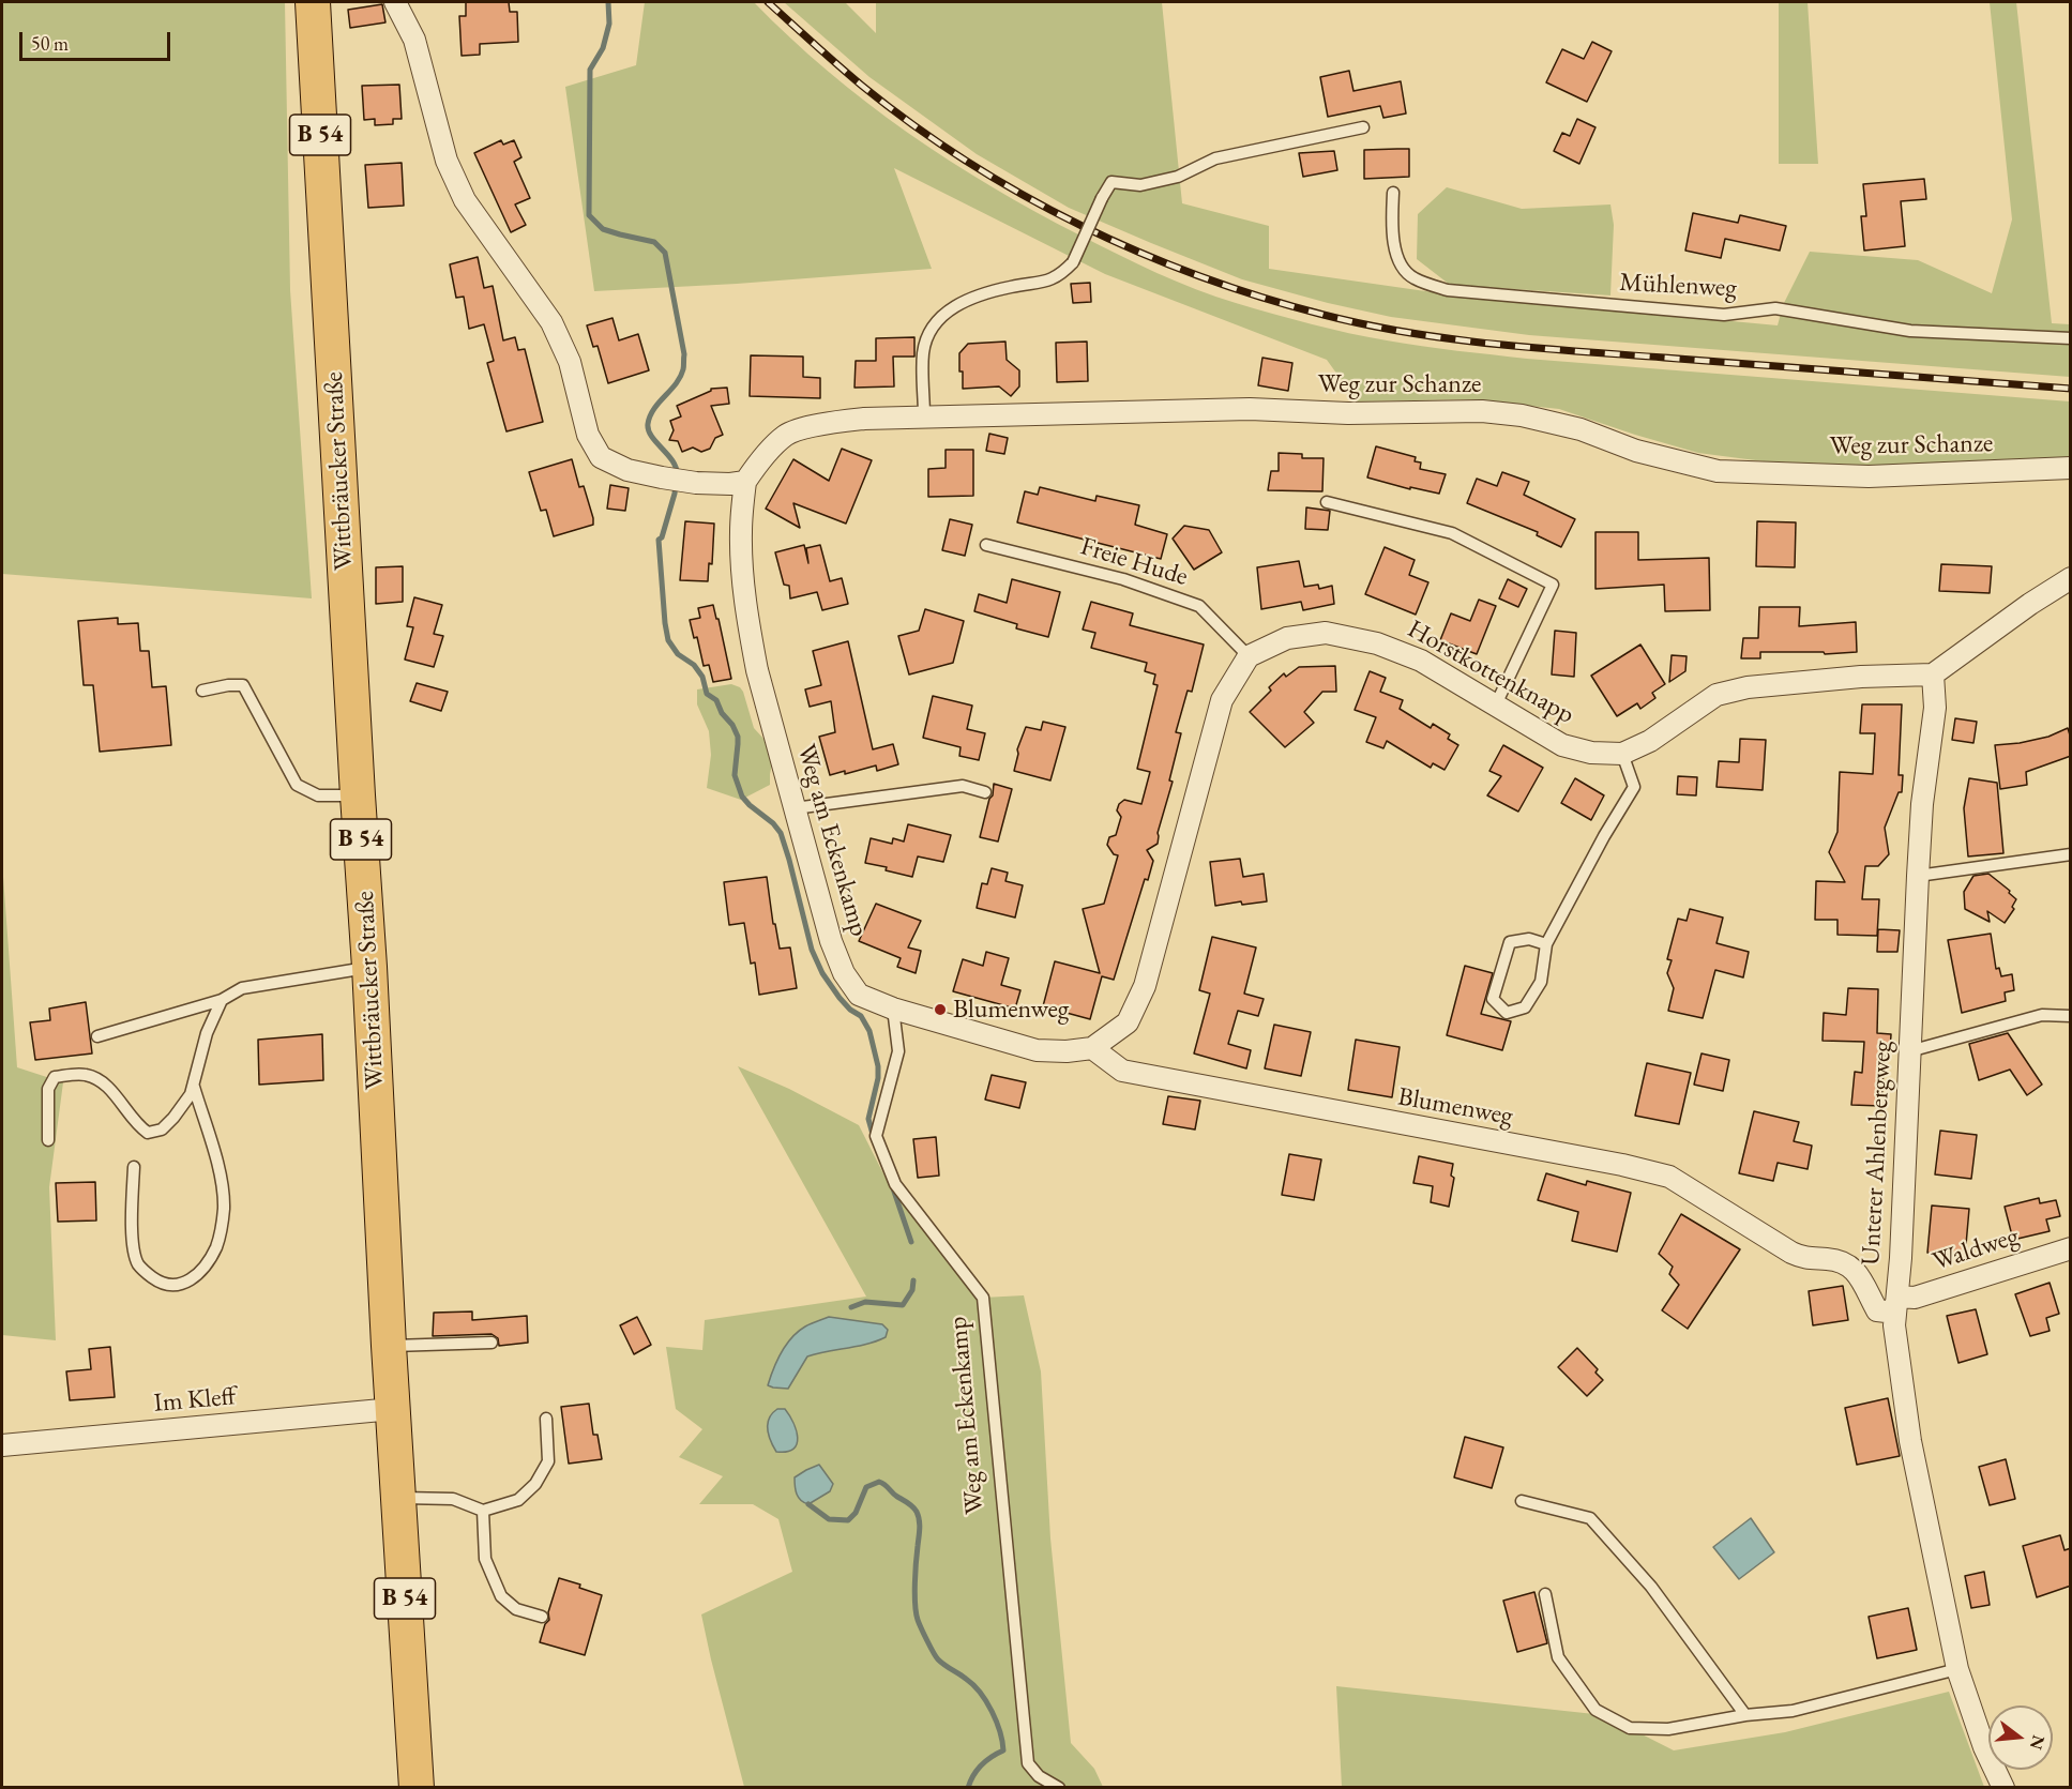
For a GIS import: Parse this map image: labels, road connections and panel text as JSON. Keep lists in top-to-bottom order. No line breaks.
{"streets":{"main road":["B 54","Wittbräucker Straße"],"street":["Weg zur Schanze","Horstkottenknapp","Weg am Eckenkamp","Blumenweg","Unterer Ahlenbergweg","Waldweg","Im Kleff"],"lane":["Mühlenweg","Freie Hude"]},"crossings":[["Weg zur Schanze","Weg am Eckenkamp"],["Wittbräucker Straße","Im Kleff"],["Freie Hude","Horstkottenknapp"],["Horstkottenknapp","Unterer Ahlenbergweg"],["Blumenweg","Unterer Ahlenbergweg"],["Blumenweg","Waldweg"],["Unterer Ahlenbergweg","Waldweg"]],"places":["Blumenweg"],"scale_bar":"50 m","north":"right"}
